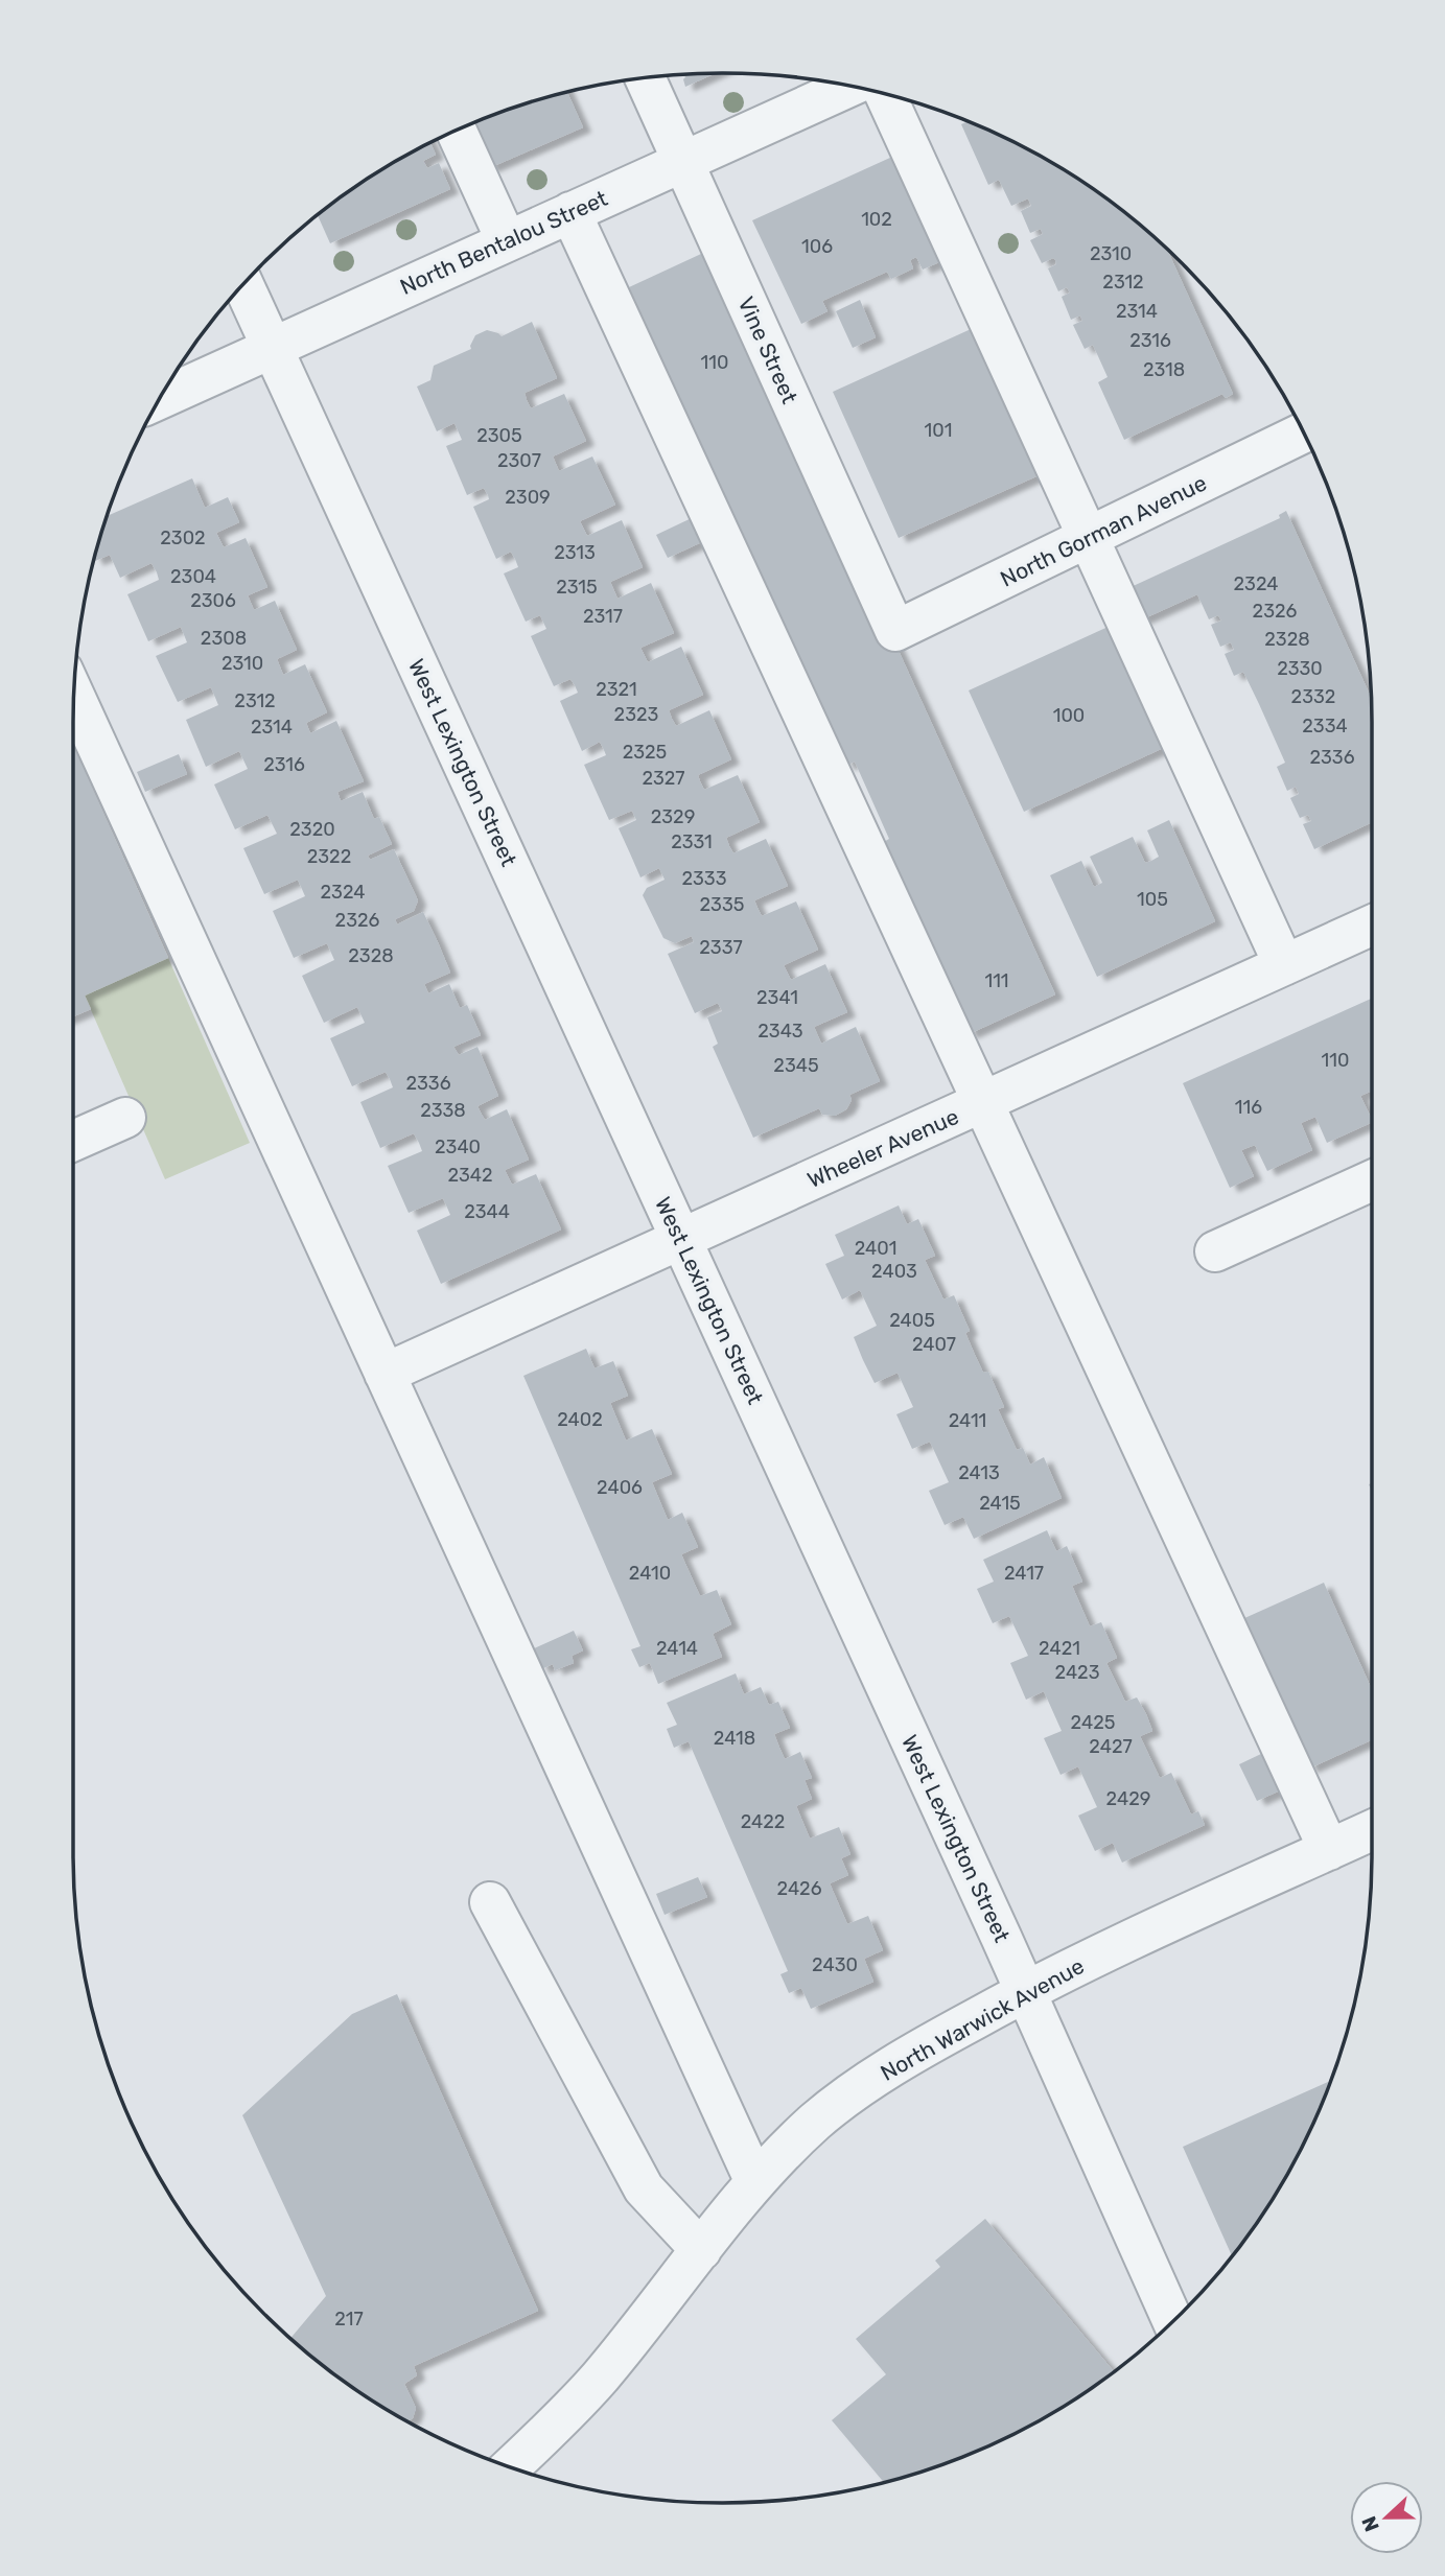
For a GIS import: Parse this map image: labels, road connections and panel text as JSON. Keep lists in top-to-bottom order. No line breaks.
{"streets":{"street":["North Bentalou Street","Vine Street","North Gorman Avenue","West Lexington Street","Wheeler Avenue","North Warwick Avenue"]},"crossings":[["North Bentalou Street","Vine Street"],["North Bentalou Street","West Lexington Street"],["Vine Street","North Gorman Avenue"],["West Lexington Street","Wheeler Avenue"],["West Lexington Street","North Warwick Avenue"]],"house_numbers":["102","106","2310","2312","2314","2316","110","2318","101","2305","2307","2309","2302","2313","2304","2324","2315","2306","2326","2317","2308","2328","2310","2330","2321","2332","2312","2323","100","2334","2314","2325","2336","2316","2327","2329","2320","2331","2322","2333","2324","105","2335","2326","2337","2328","111","2341","2343","110","2345","2336","116","2338","2340","2342","2344","2401","2403","2405","2407","2402","2411","2413","2406","2415","2410","2417","2414","2421","2423","2425","2418","2427","2429","2422","2426","2430","217"],"north":"left"}
